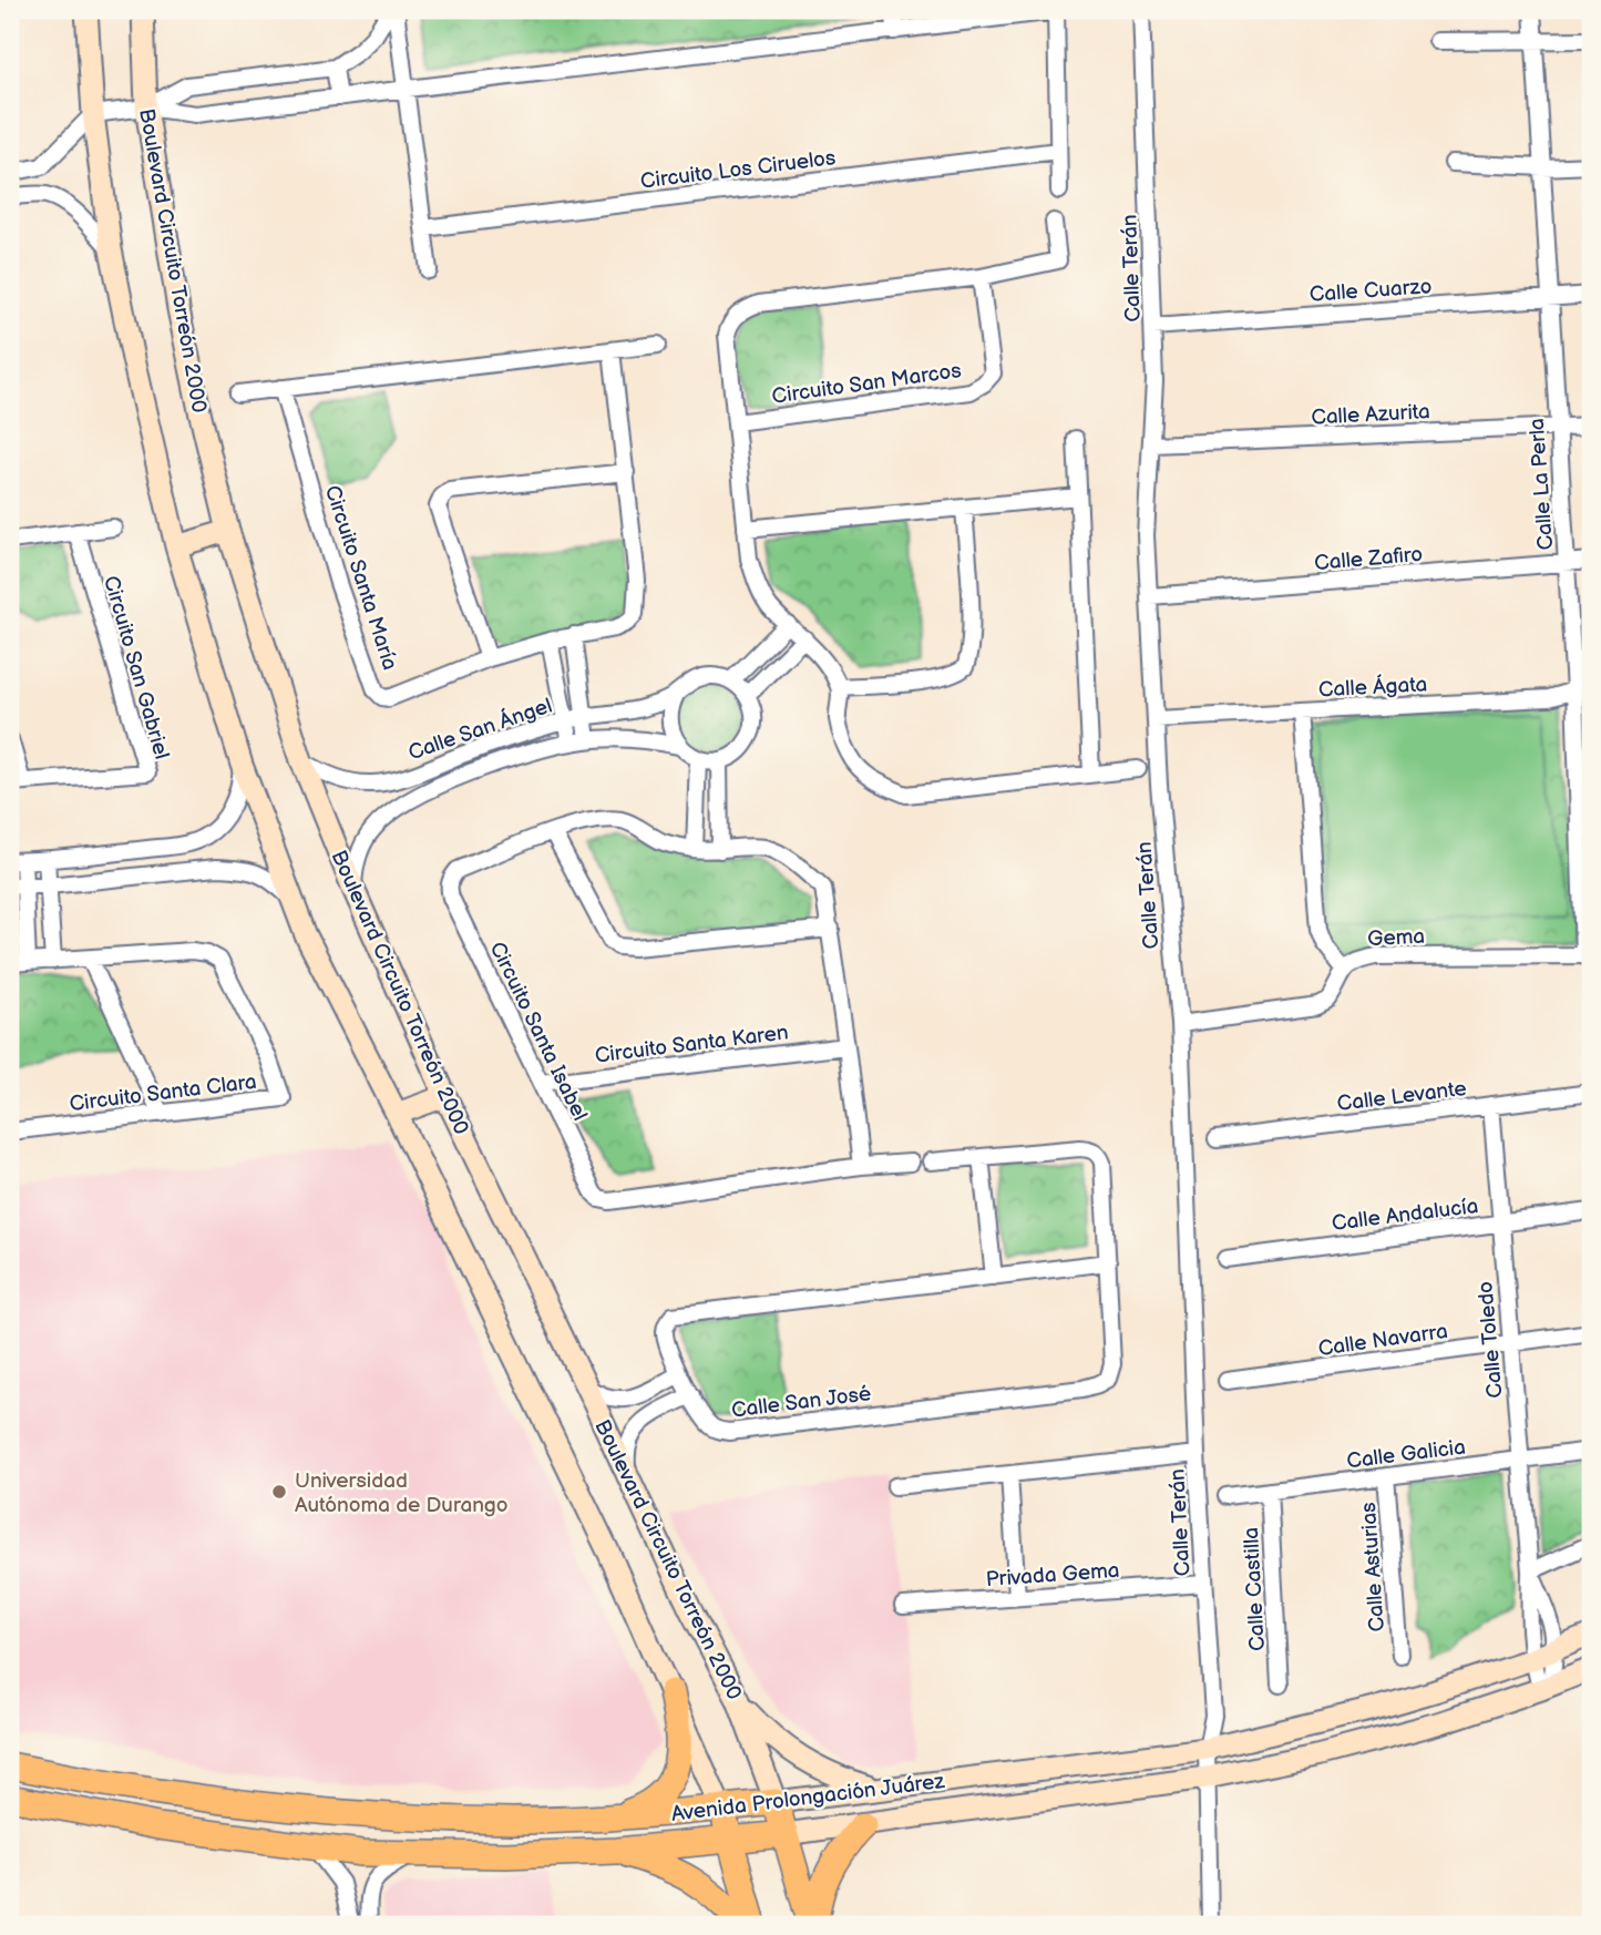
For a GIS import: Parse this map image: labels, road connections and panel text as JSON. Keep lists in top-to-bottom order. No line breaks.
{"streets":{"main road":["Boulevard Circuito Torreón 2000","Avenida Prolongación Juárez"],"street":["Circuito Los Ciruelos","Calle Terán","Calle Cuarzo","Circuito San Marcos","Calle Azurita","Calle La Perla","Calle Zafiro","Circuito Santa María","Circuito San Gabriel","Calle Ágata","Calle San Ángel","Gema","Circuito Santa Isabel","Circuito Santa Karen","Circuito Santa Clara","Calle Levante","Calle Andalucía","Calle Navarra","Calle Toledo","Calle San José","Calle Galicia","Calle Asturias","Privada Gema","Calle Castilla"]},"crossings":[["Boulevard Circuito Torreón 2000","Calle San Ángel"],["Boulevard Circuito Torreón 2000","Avenida Prolongación Juárez"],["Calle Terán","Calle Cuarzo"],["Calle Terán","Calle Azurita"],["Calle Terán","Calle Zafiro"],["Calle Terán","Calle Ágata"],["Calle Terán","Gema"],["Calle Terán","Privada Gema"],["Calle Terán","Avenida Prolongación Juárez"],["Calle Cuarzo","Calle La Perla"],["Calle Azurita","Calle La Perla"],["Calle La Perla","Calle Zafiro"],["Calle La Perla","Calle Ágata"],["Calle La Perla","Gema"],["Circuito Santa Isabel","Circuito Santa Karen"],["Calle Levante","Calle Toledo"],["Calle Andalucía","Calle Toledo"],["Calle Navarra","Calle Toledo"],["Calle Toledo","Calle Galicia"],["Calle Toledo","Avenida Prolongación Juárez"],["Calle Galicia","Calle Asturias"],["Calle Galicia","Calle Castilla"]],"places":["Universidad Autónoma de Durango"]}
